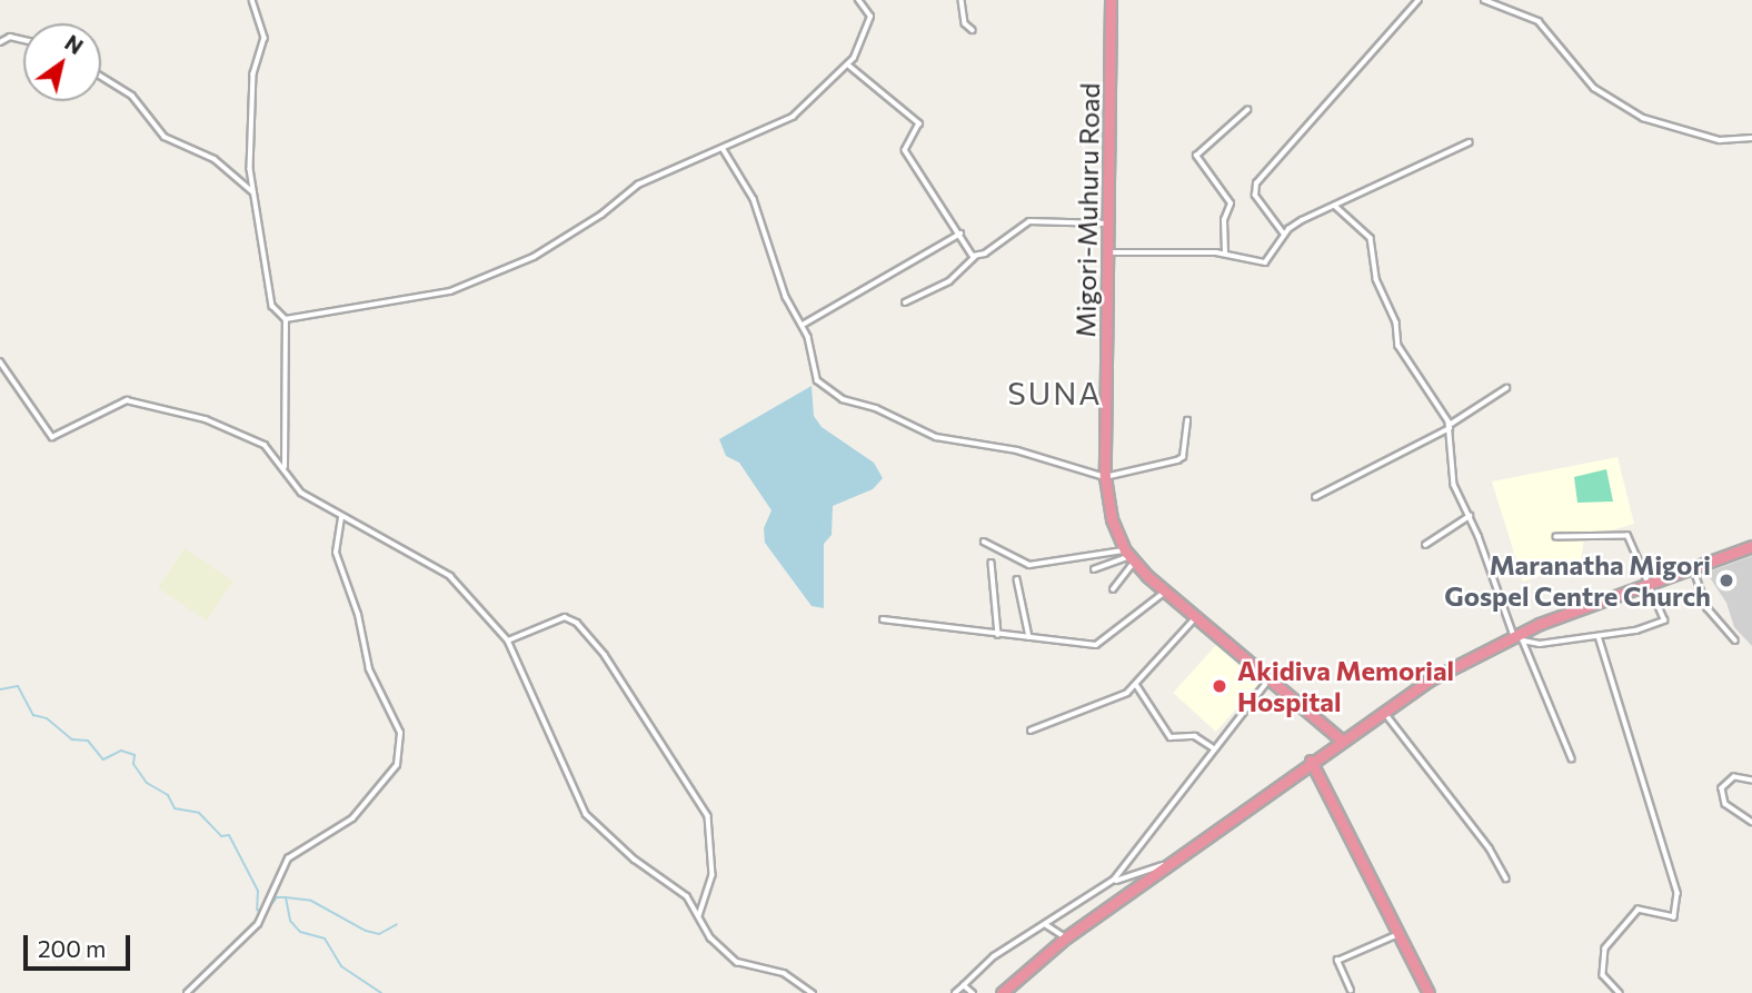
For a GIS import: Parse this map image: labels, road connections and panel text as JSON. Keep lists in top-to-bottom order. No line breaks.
{"streets":{"highway":["Migori-Muhuru Road"]},"districts":["SUNA"],"places":["Maranatha Migori Gospel Centre Church","Akidiva Memorial Hospital"],"scale_bar":"200 m","north":"top right"}
